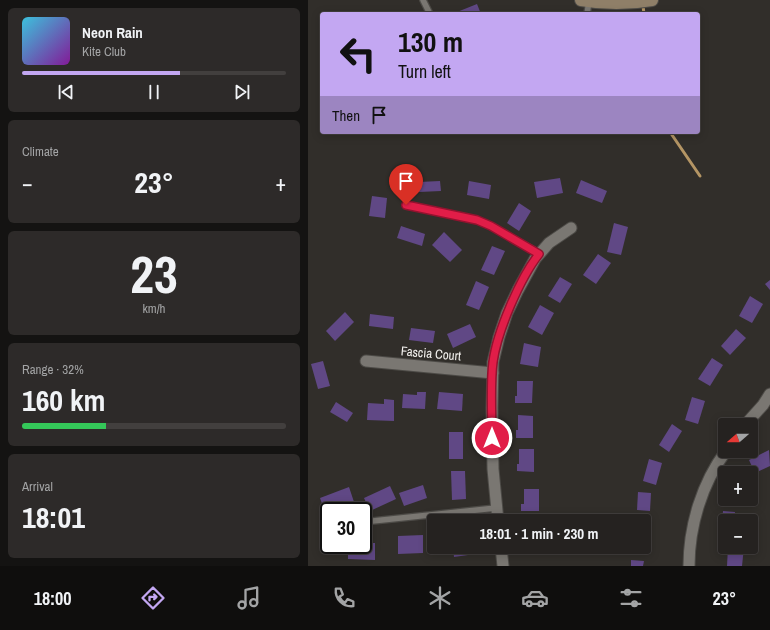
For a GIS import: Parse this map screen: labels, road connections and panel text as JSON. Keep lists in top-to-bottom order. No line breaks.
{"streets":{"street":["Fascia Court"]},"north":"left","page":{"turn":["130 m","Turn left"],"song":["Neon Rain","Kite Club"],"then":"Then","tile":["Climate",["23","km/h"],["Range · 32%","160 km"],["Arrival","18:01"]],"heat":["−","23°","+"],"map_buttons":["+","−"],"limit":"30","trip":"18:01 · 1 min · 230 m","tabs":["18:00","23°"]}}
